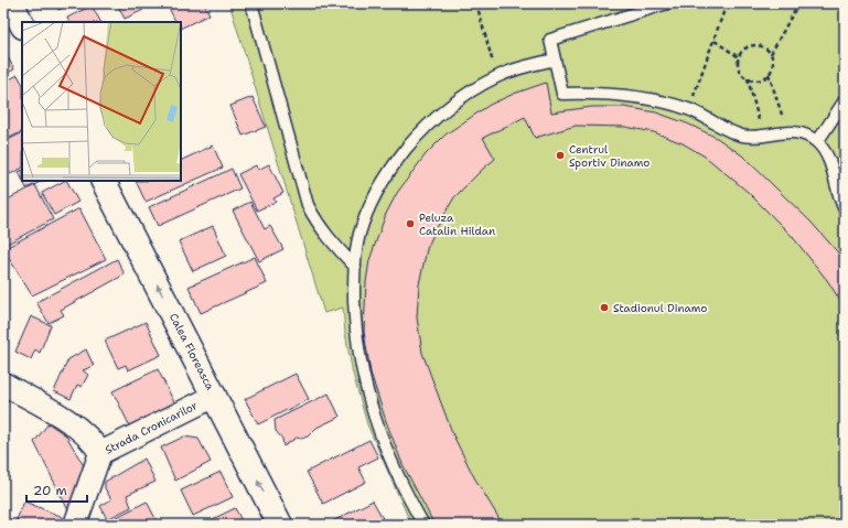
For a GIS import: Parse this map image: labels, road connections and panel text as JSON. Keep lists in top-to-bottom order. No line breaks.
{"streets":{"street":["Calea Floreasca","Strada Cronicarilor"]},"crossings":[["Calea Floreasca","Strada Cronicarilor"]],"one_way":["Calea Floreasca"],"places":["Centrul Sportiv Dinamo","Peluza Catalin Hildan","Stadionul Dinamo"],"scale_bar":"20 m"}
